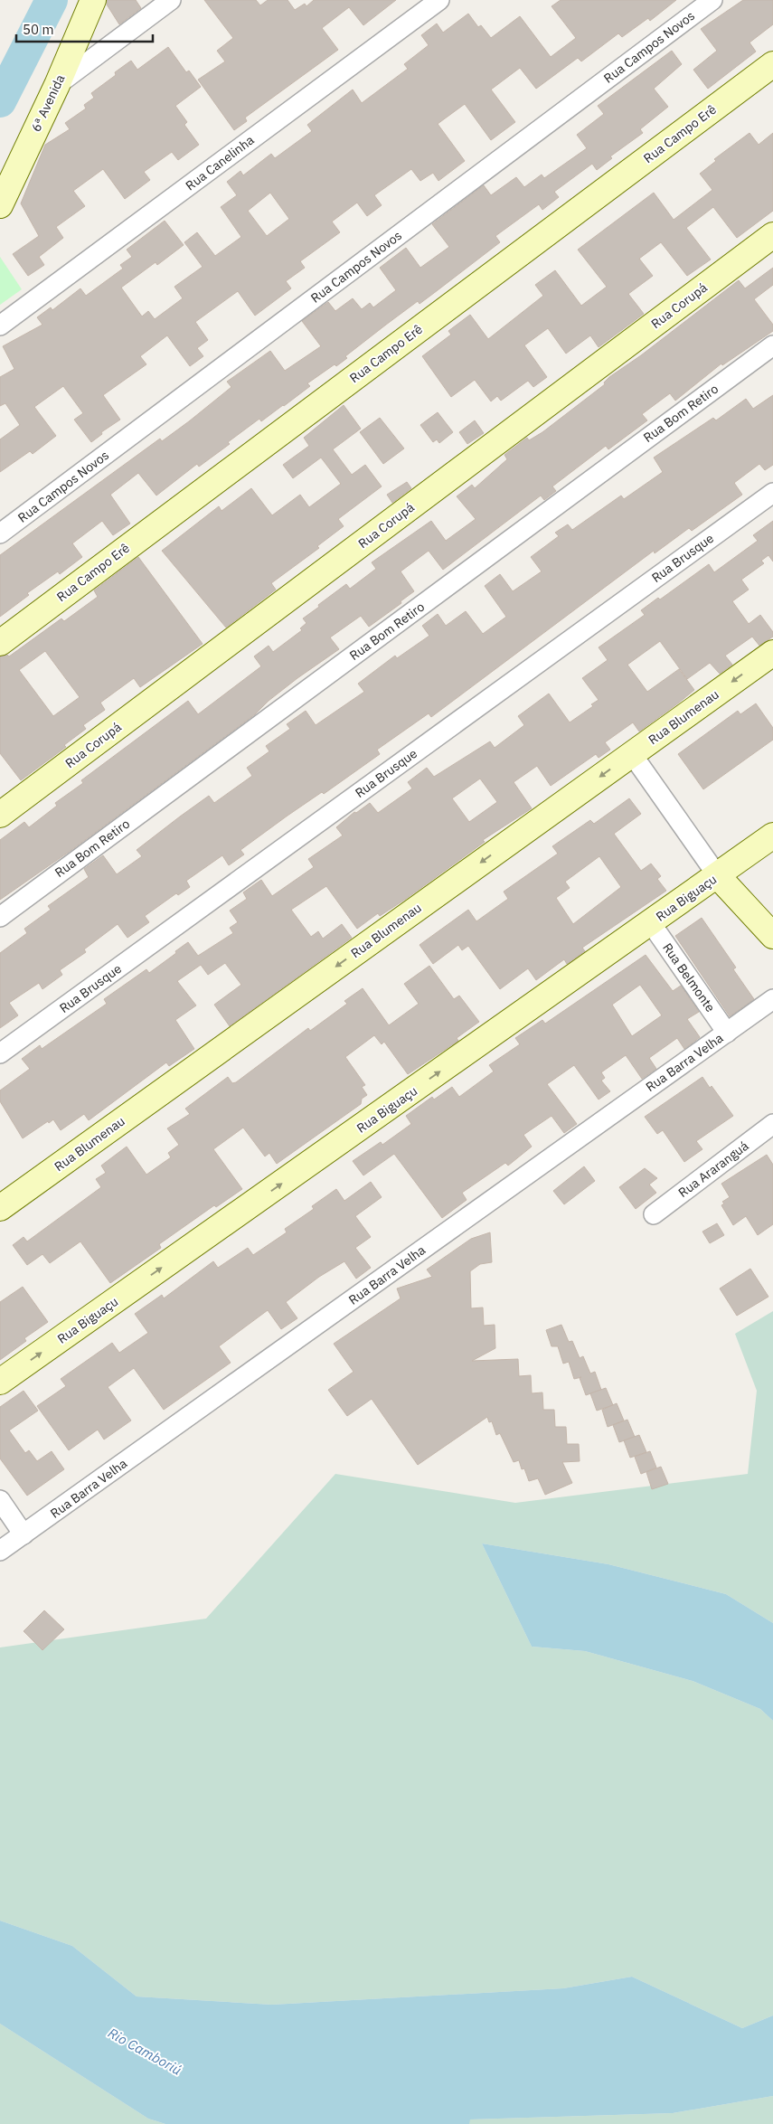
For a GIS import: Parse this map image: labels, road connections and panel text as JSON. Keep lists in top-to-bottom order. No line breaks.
{"streets":{"street":["Rua Campos Novos","6ª Avenida","Rua Campo Erê","Rua Canelinha","Rua Corupá","Rua Bom Retiro","Rua Brusque","Rua Blumenau","Rua Biguaçu","Rua Belmonte","Rua Barra Velha","Rua Araranguá"]},"crossings":[["Rua Biguaçu","Rua Belmonte"],["Rua Belmonte","Rua Barra Velha"]],"one_way":["Rua Blumenau","Rua Biguaçu"],"water":["Rio Camboriú"],"scale_bar":"50 m"}
